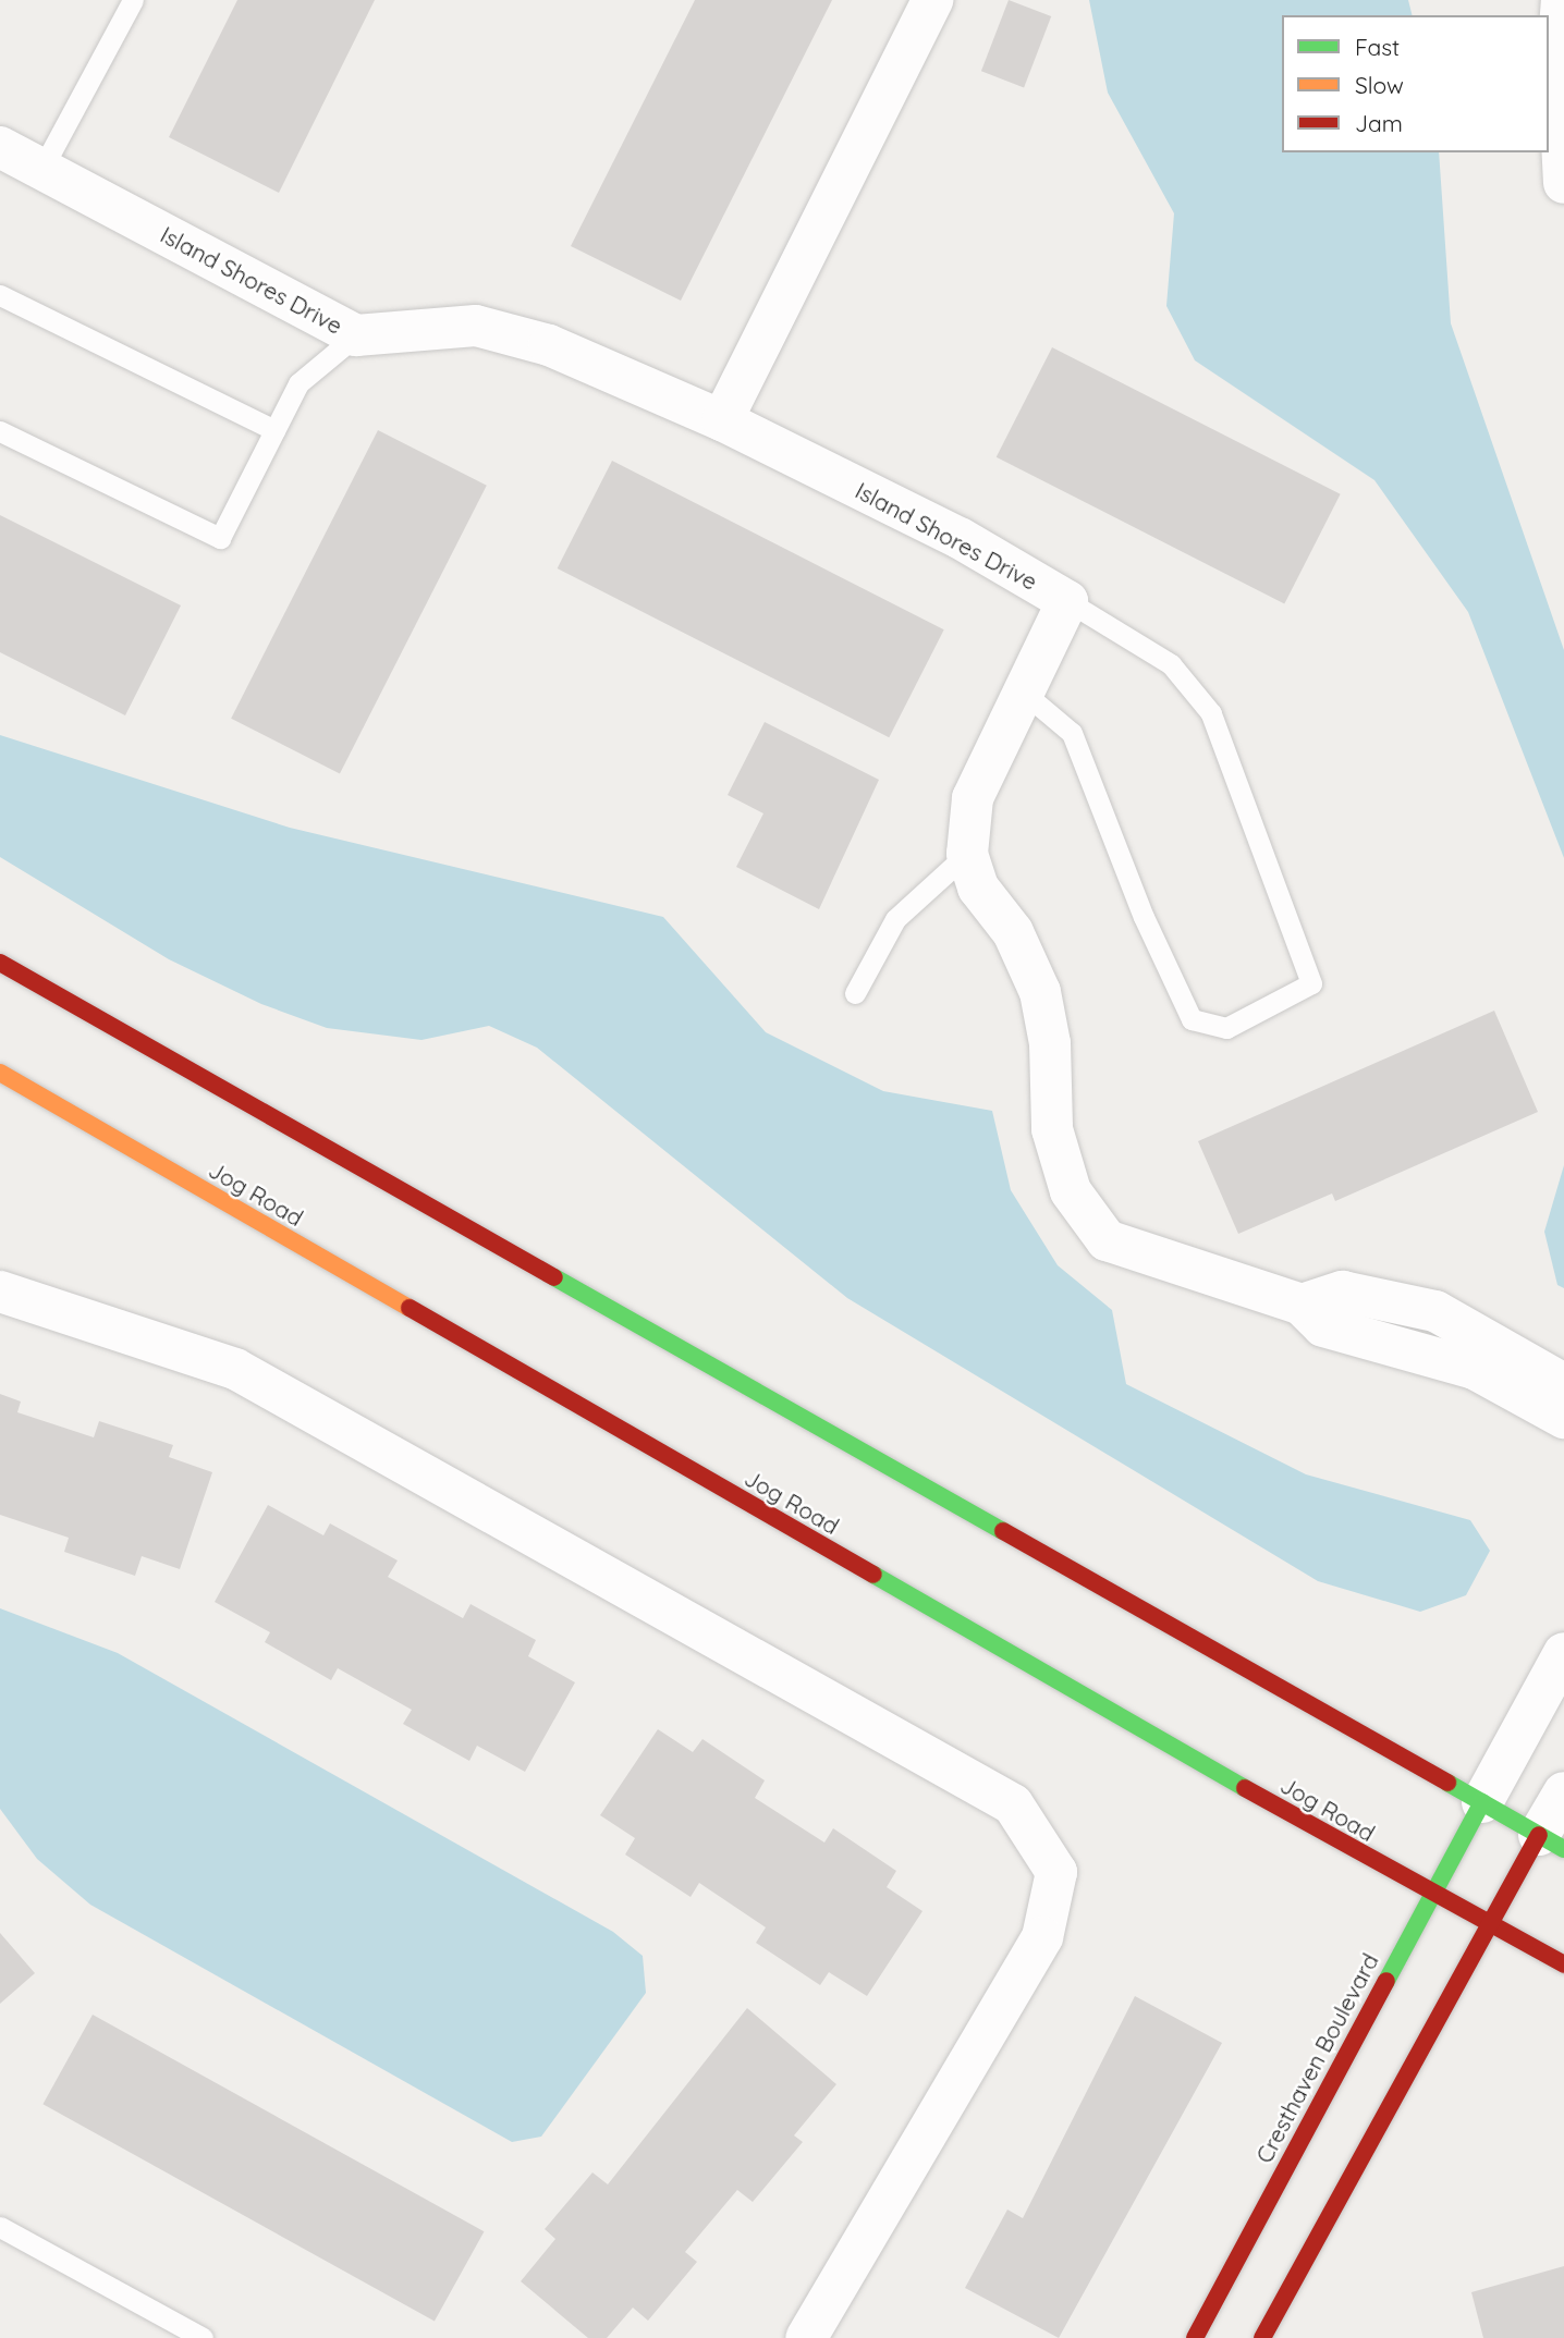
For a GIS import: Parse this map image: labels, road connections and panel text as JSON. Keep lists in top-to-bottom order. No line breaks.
{"streets":{"main road":["Jog Road","Cresthaven Boulevard"],"street":["Island Shores Drive"]},"crossings":[["Jog Road","Cresthaven Boulevard"]],"legend":["Fast","Slow","Jam"]}
